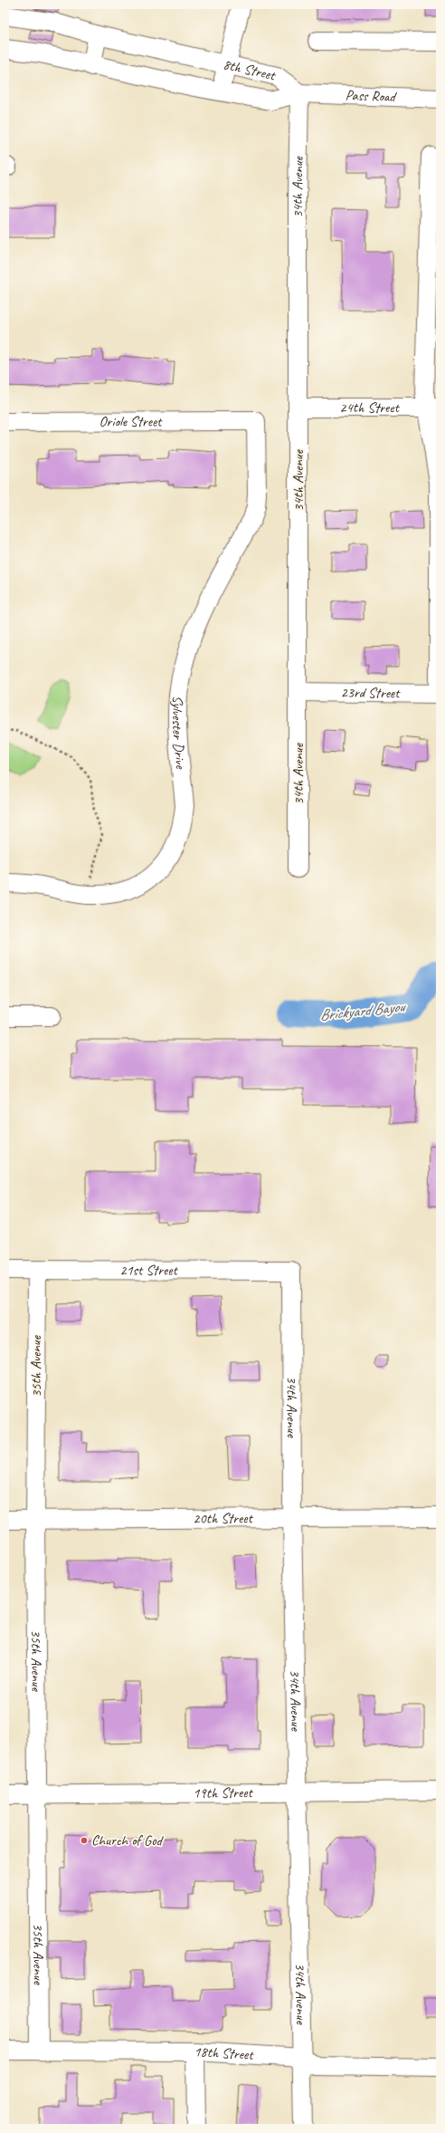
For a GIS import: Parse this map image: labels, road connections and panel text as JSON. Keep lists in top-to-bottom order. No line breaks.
{"streets":{"street":["8th Street","Pass Road","34th Avenue","24th Street","Oriole Street","23rd Street","Sylvester Drive","21st Street","35th Avenue","20th Street","19th Street","18th Street"]},"crossings":[["8th Street","Pass Road"],["8th Street","34th Avenue"],["Pass Road","34th Avenue"],["34th Avenue","24th Street"],["34th Avenue","23rd Street"],["34th Avenue","21st Street"],["34th Avenue","20th Street"],["34th Avenue","19th Street"],["34th Avenue","18th Street"],["Oriole Street","Sylvester Drive"],["21st Street","35th Avenue"],["35th Avenue","20th Street"],["35th Avenue","19th Street"],["35th Avenue","18th Street"]],"water":["Brickyard Bayou"],"places":["Church of God"]}
